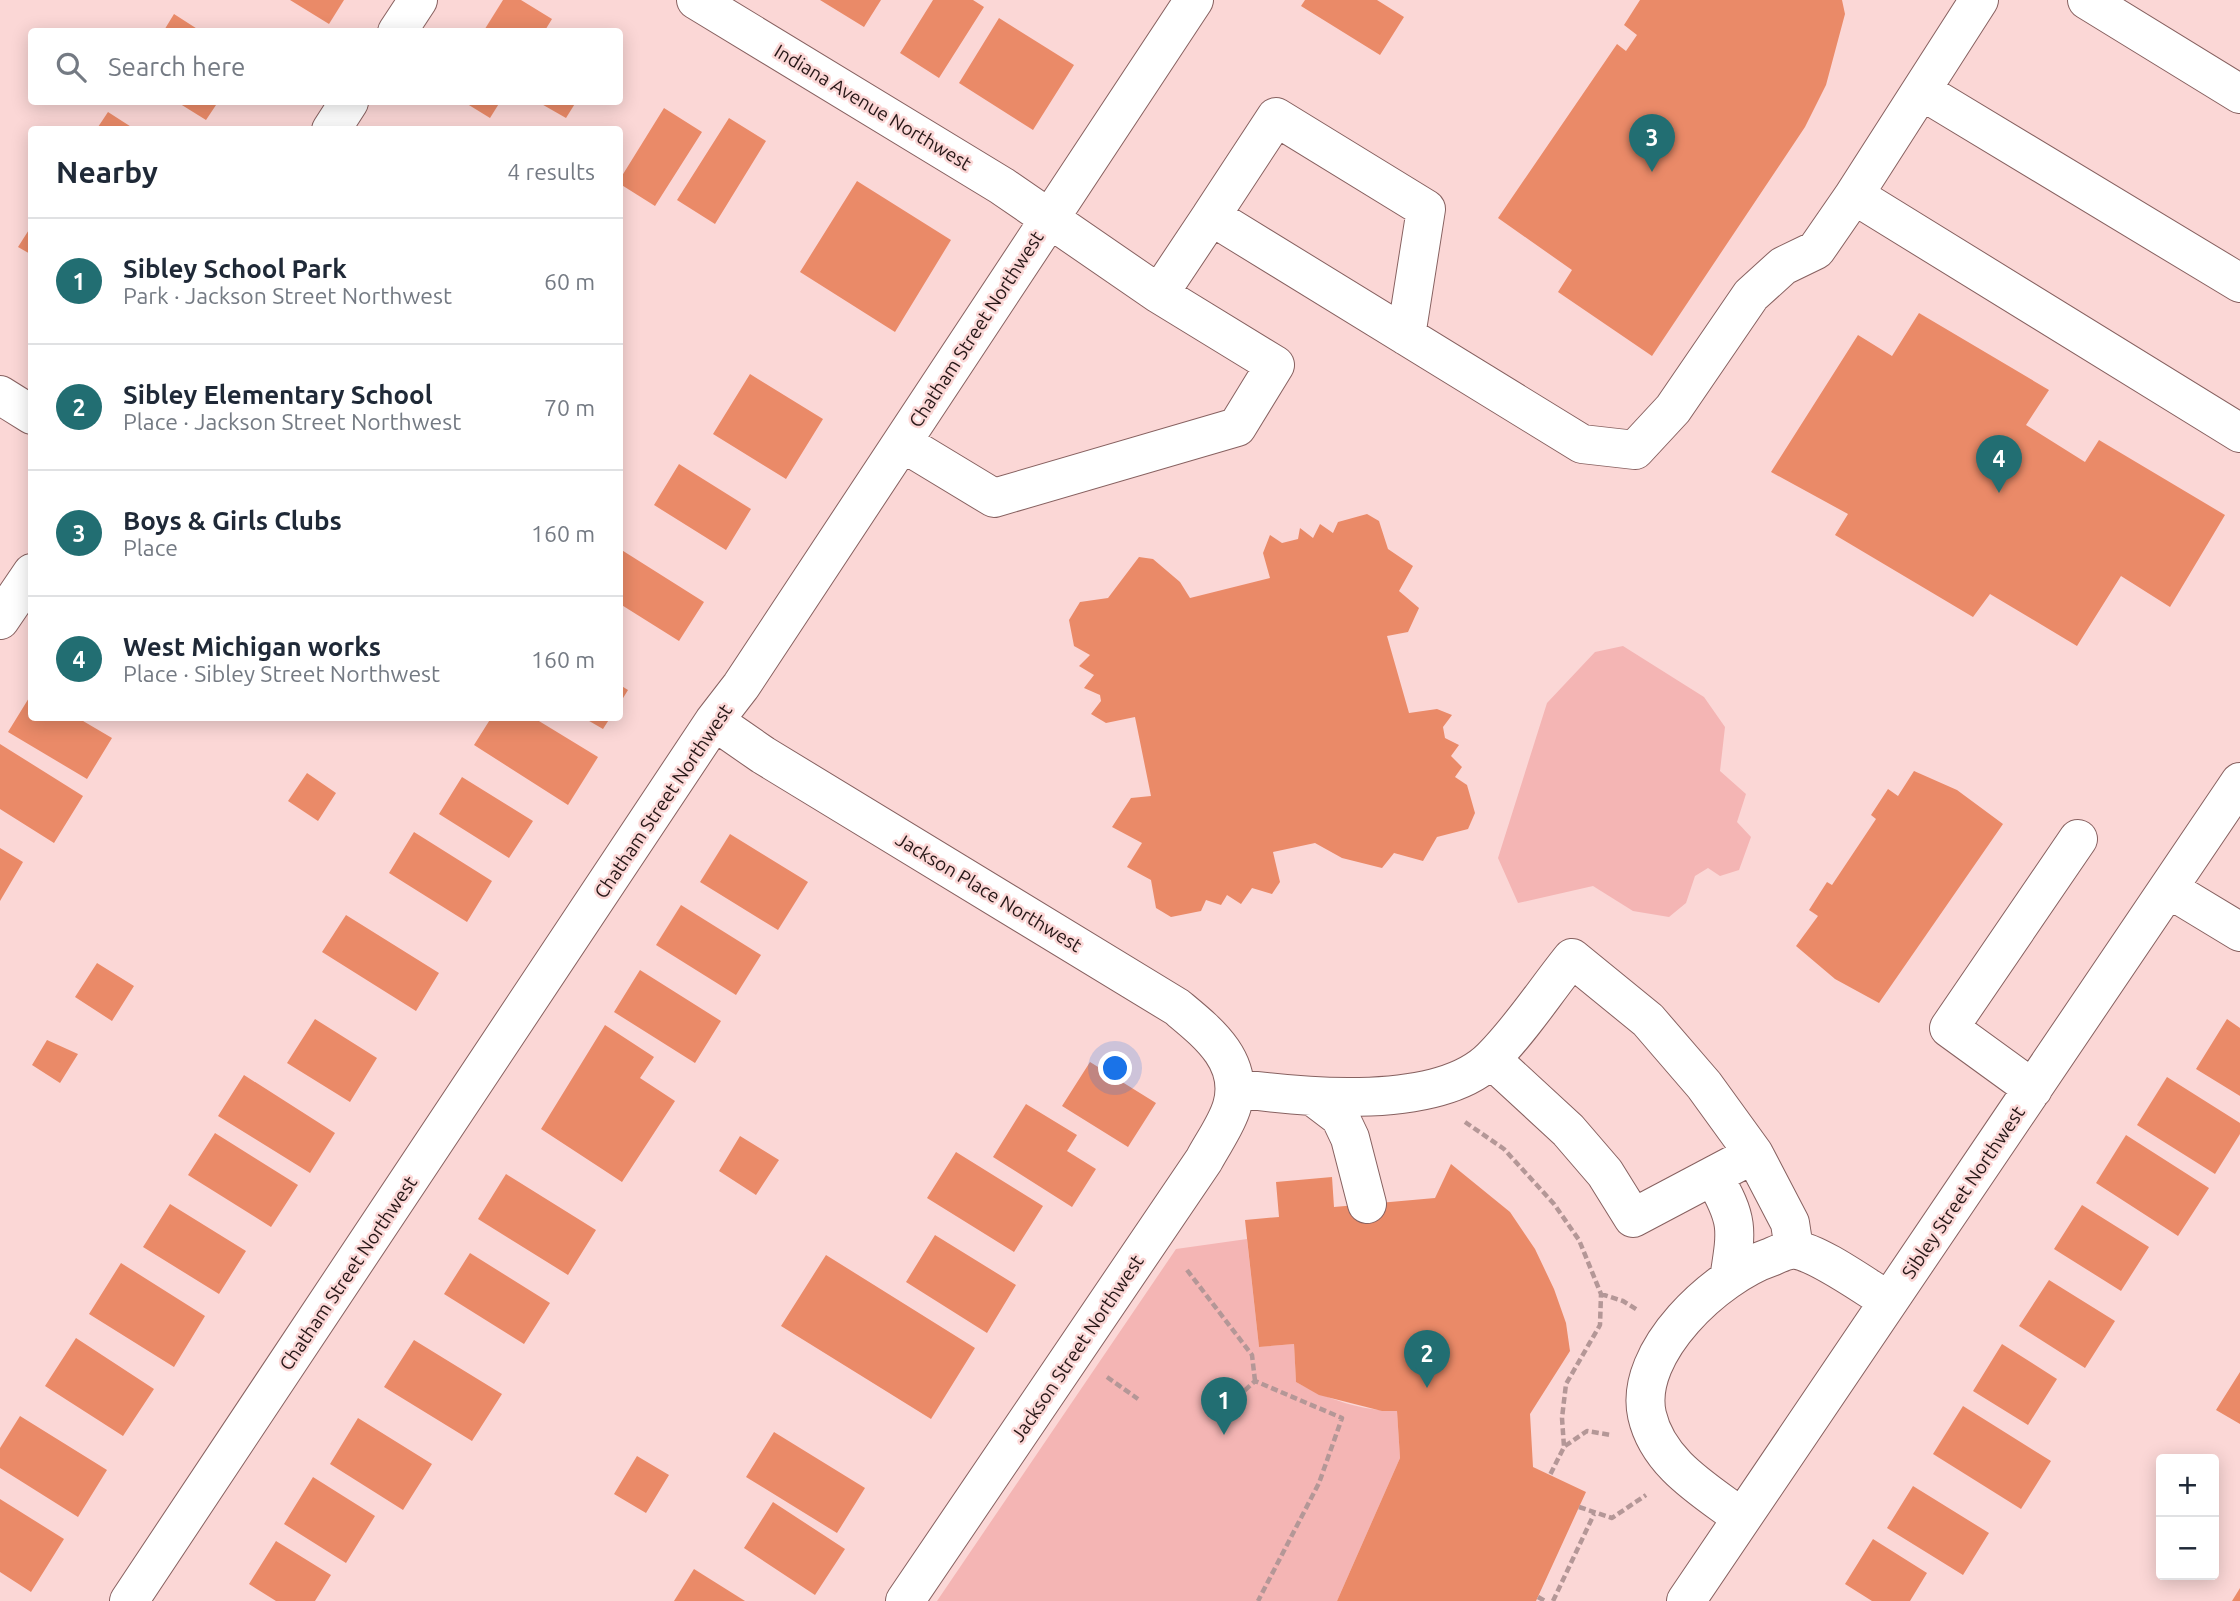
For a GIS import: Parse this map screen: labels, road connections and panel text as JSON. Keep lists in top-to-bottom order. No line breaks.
{"streets":{"street":["Indiana Avenue Northwest","Chatham Street Northwest","Jackson Place Northwest","Sibley Street Northwest","Jackson Street Northwest"]},"crossings":[["Indiana Avenue Northwest","Chatham Street Northwest"],["Chatham Street Northwest","Jackson Place Northwest"],["Jackson Place Northwest","Jackson Street Northwest"]],"page":{"search":"Search here","pins":["3","4","2","1"],"heading":["Nearby","4 results"],"list":[{"mark":"1","name":"Sibley School Park","note":"Park · Jackson Street Northwest","value":"60 m"},{"mark":"2","name":"Sibley Elementary School","note":"Place · Jackson Street Northwest","value":"70 m"},{"mark":"3","name":"Boys & Girls Clubs","note":"Place","value":"160 m"},{"mark":"4","name":"West Michigan works","note":"Place · Sibley Street Northwest","value":"160 m"}],"map_buttons":["+","−"]}}
